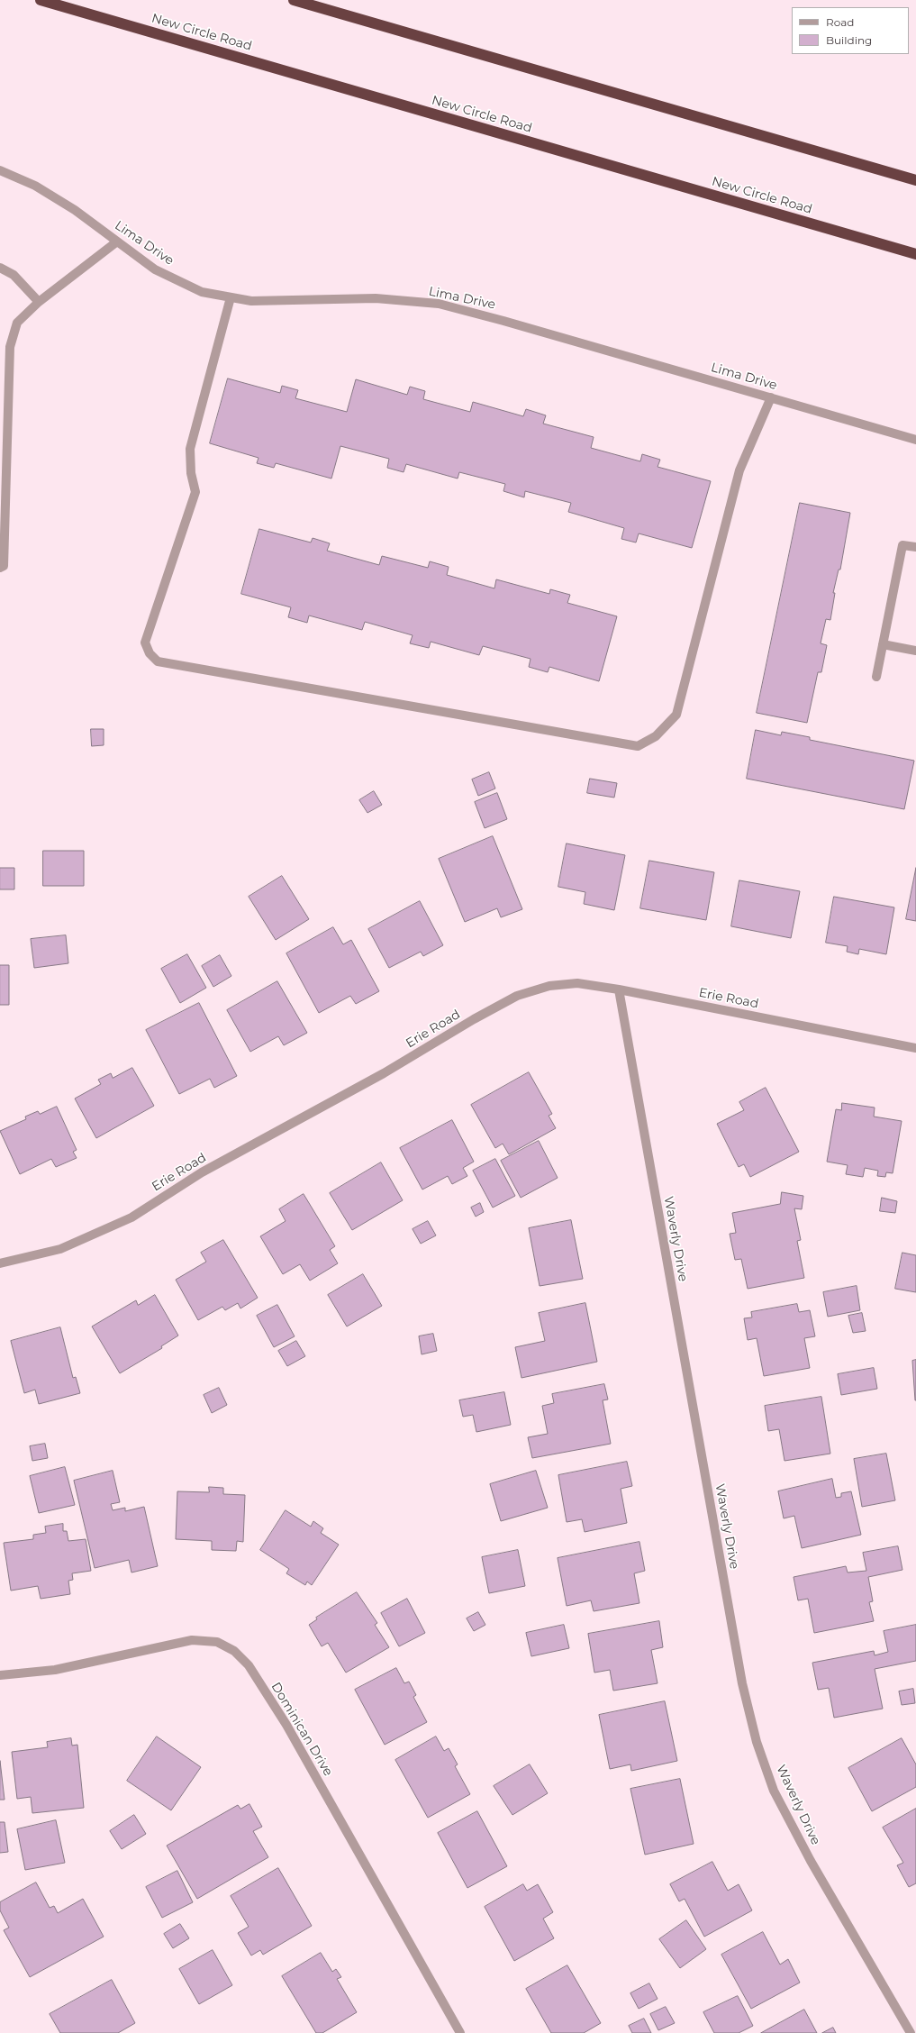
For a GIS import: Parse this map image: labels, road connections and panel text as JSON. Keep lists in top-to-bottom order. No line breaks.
{"streets":{"highway":["New Circle Road"],"street":["Lima Drive","Erie Road","Waverly Drive","Dominican Drive"]},"crossings":[["Erie Road","Waverly Drive"]],"legend":["Road","Building"]}
